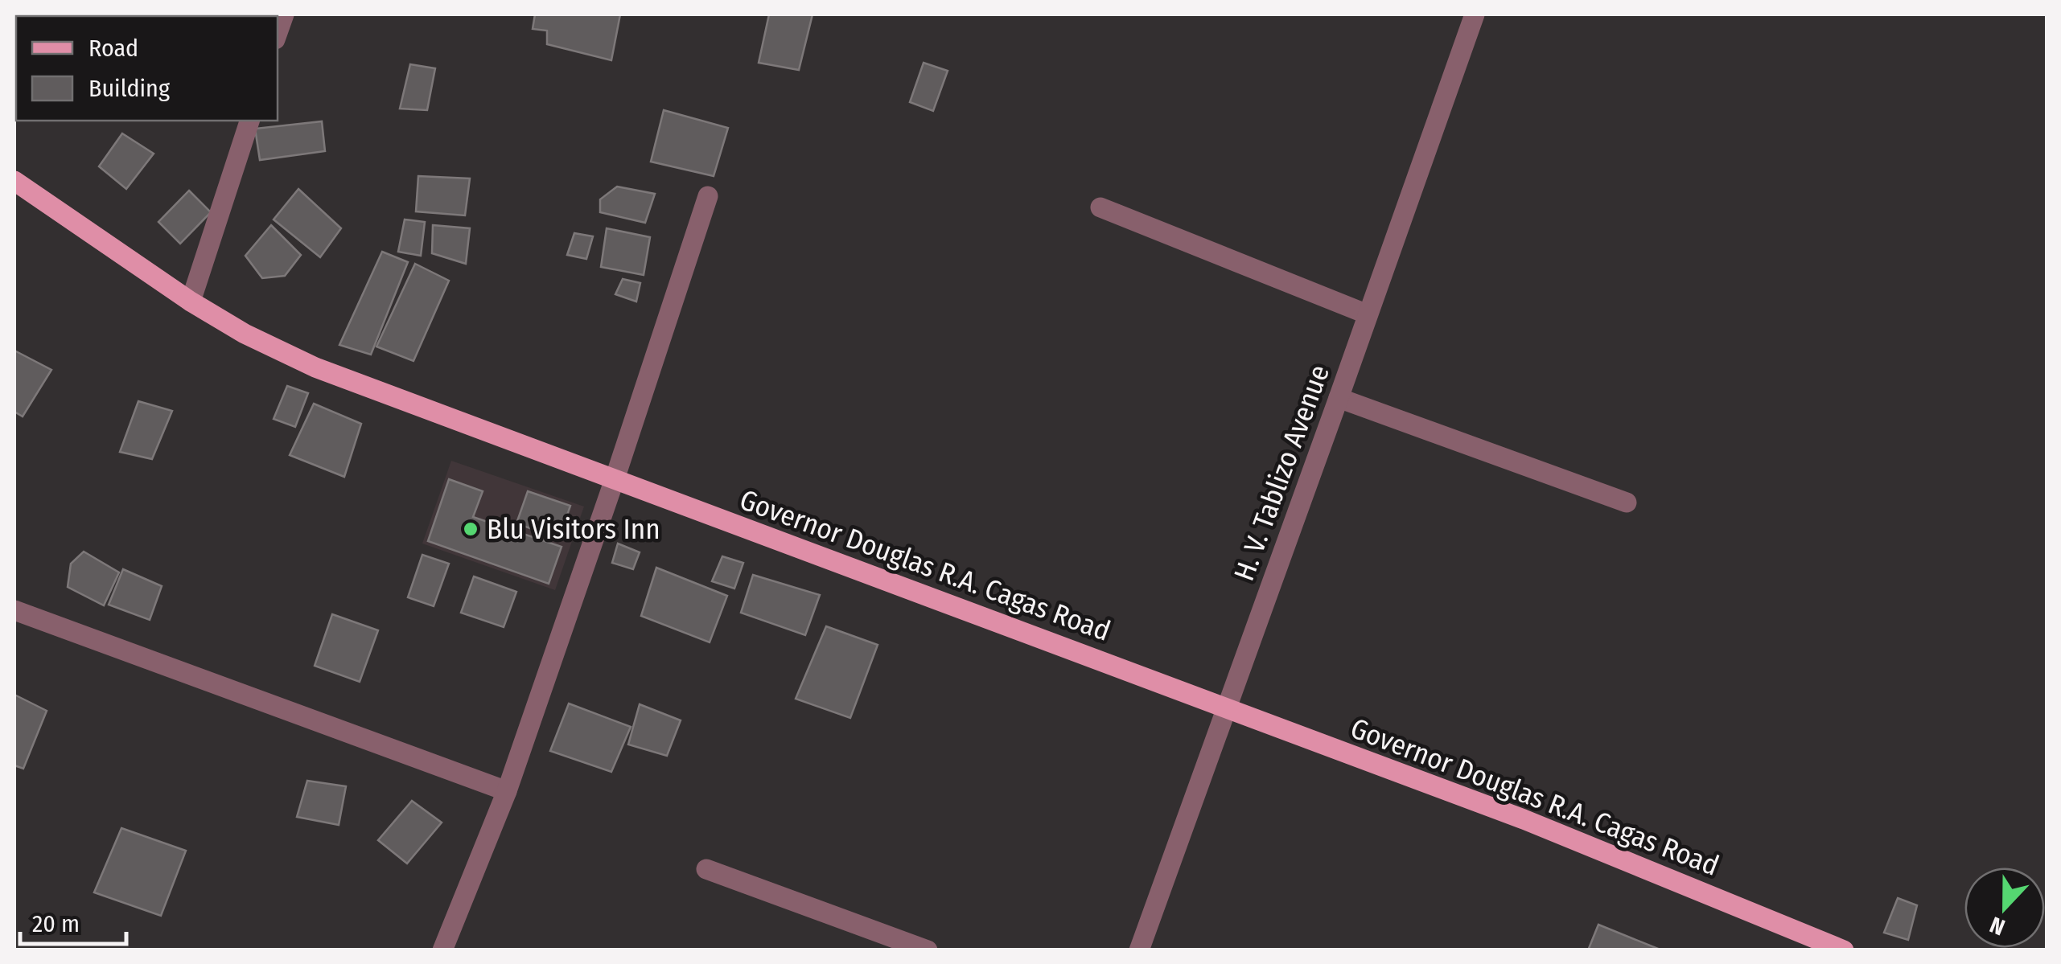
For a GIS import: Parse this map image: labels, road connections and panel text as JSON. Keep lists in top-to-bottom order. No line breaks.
{"streets":{"main road":["Governor Douglas R.A. Cagas Road"],"street":["H. V. Tablizo Avenue"]},"crossings":[["H. V. Tablizo Avenue","Governor Douglas R.A. Cagas Road"]],"places":["Blu Visitors Inn"],"legend":["Road","Building"],"scale_bar":"20 m","north":"bottom"}
